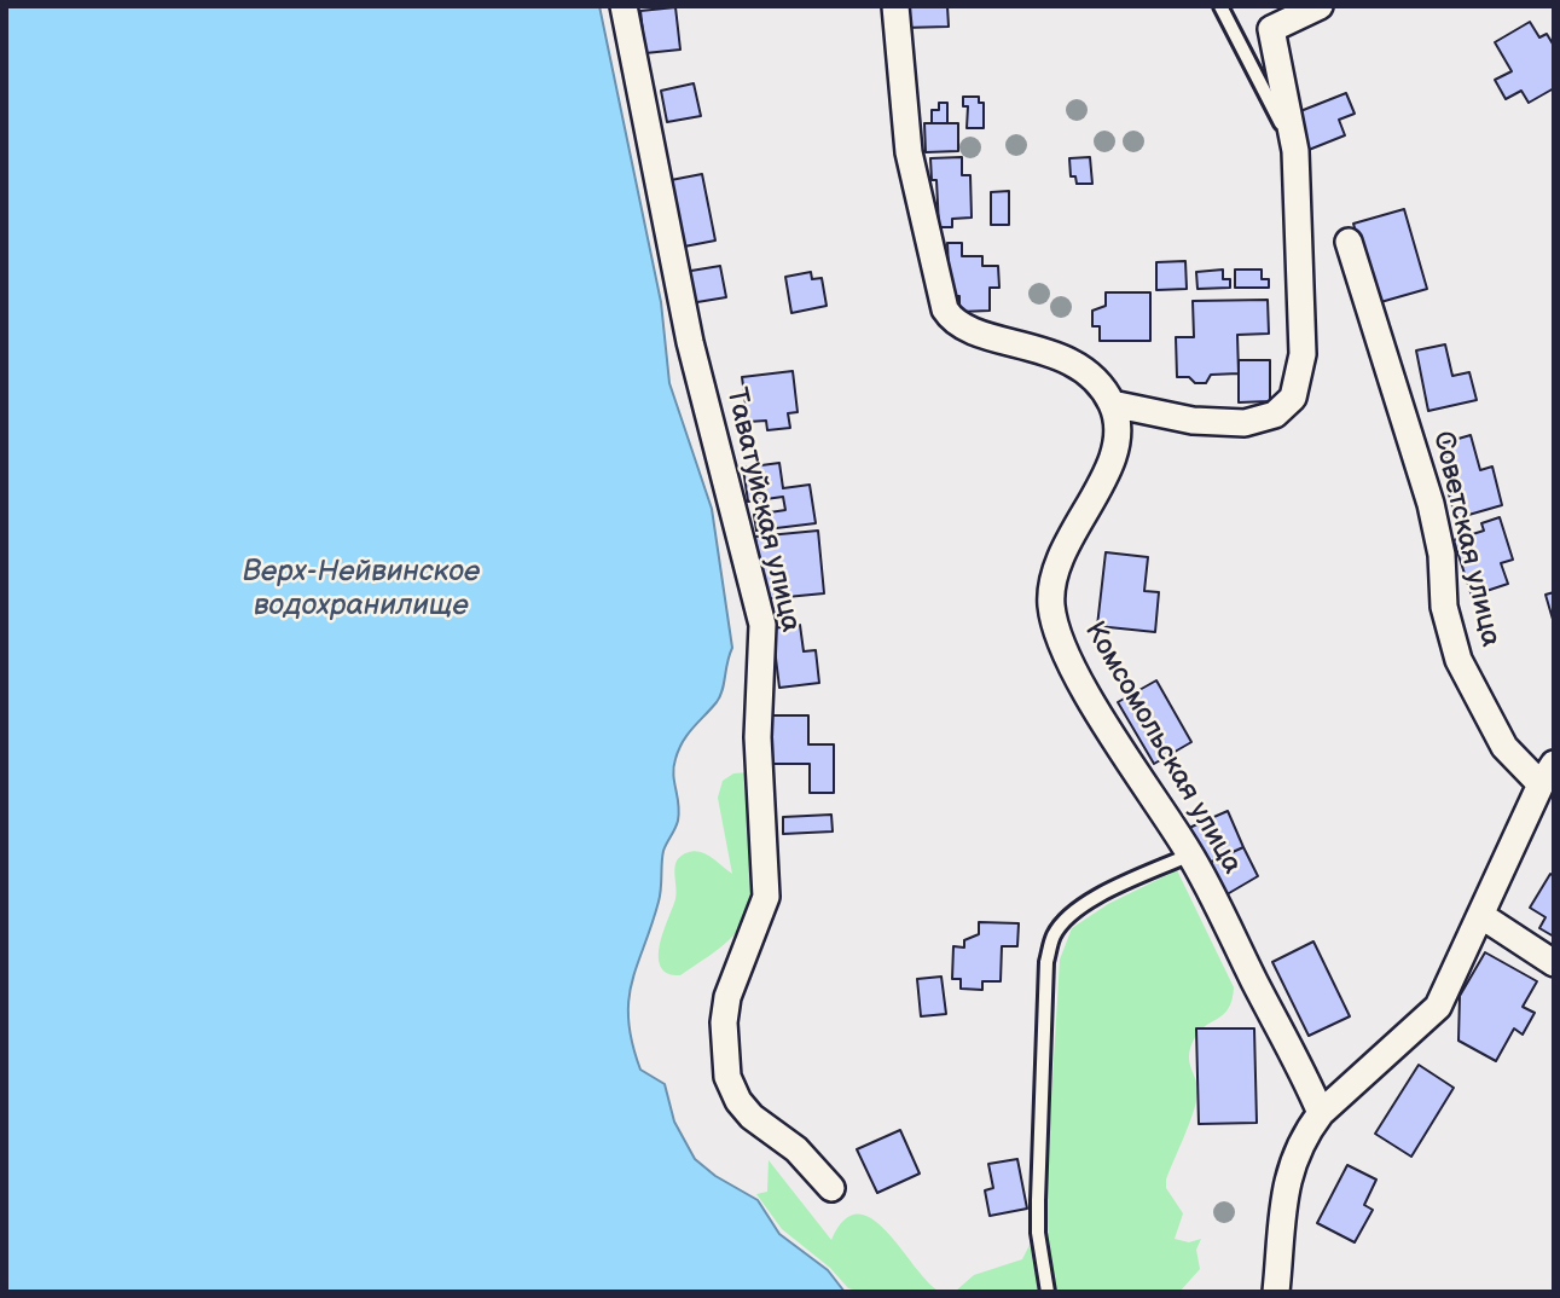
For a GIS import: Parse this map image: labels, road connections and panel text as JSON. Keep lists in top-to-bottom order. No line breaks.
{"streets":{"street":["Таватуйская улица","Советская улица","Комсомольская улица"]},"water":["Верх-Нейвинское водохранилище"]}
